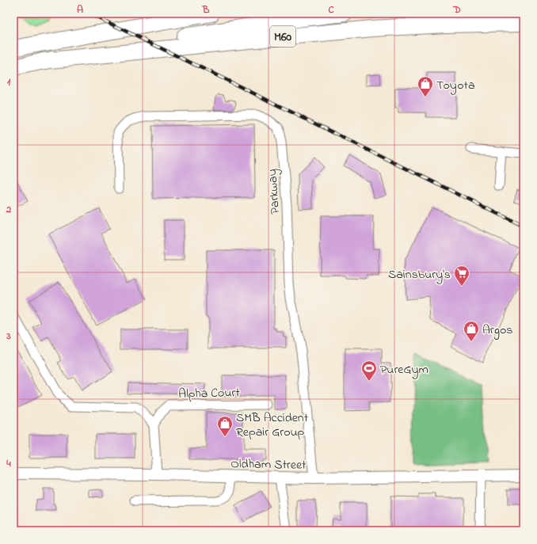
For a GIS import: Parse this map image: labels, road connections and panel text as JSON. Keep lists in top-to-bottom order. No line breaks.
{"streets":{"highway":["M60"],"street":["Parkway","Alpha Court","Oldham Street"]},"crossings":[["Parkway","Oldham Street"]],"places":{"shop":["Toyota","Argos","SMB Accident Repair Group"],"supermarket":["Sainsbury's"],"sports":["PureGym"]},"grid":{"columns":["A","B","C","D"],"rows":["1","2","3","4"]}}
